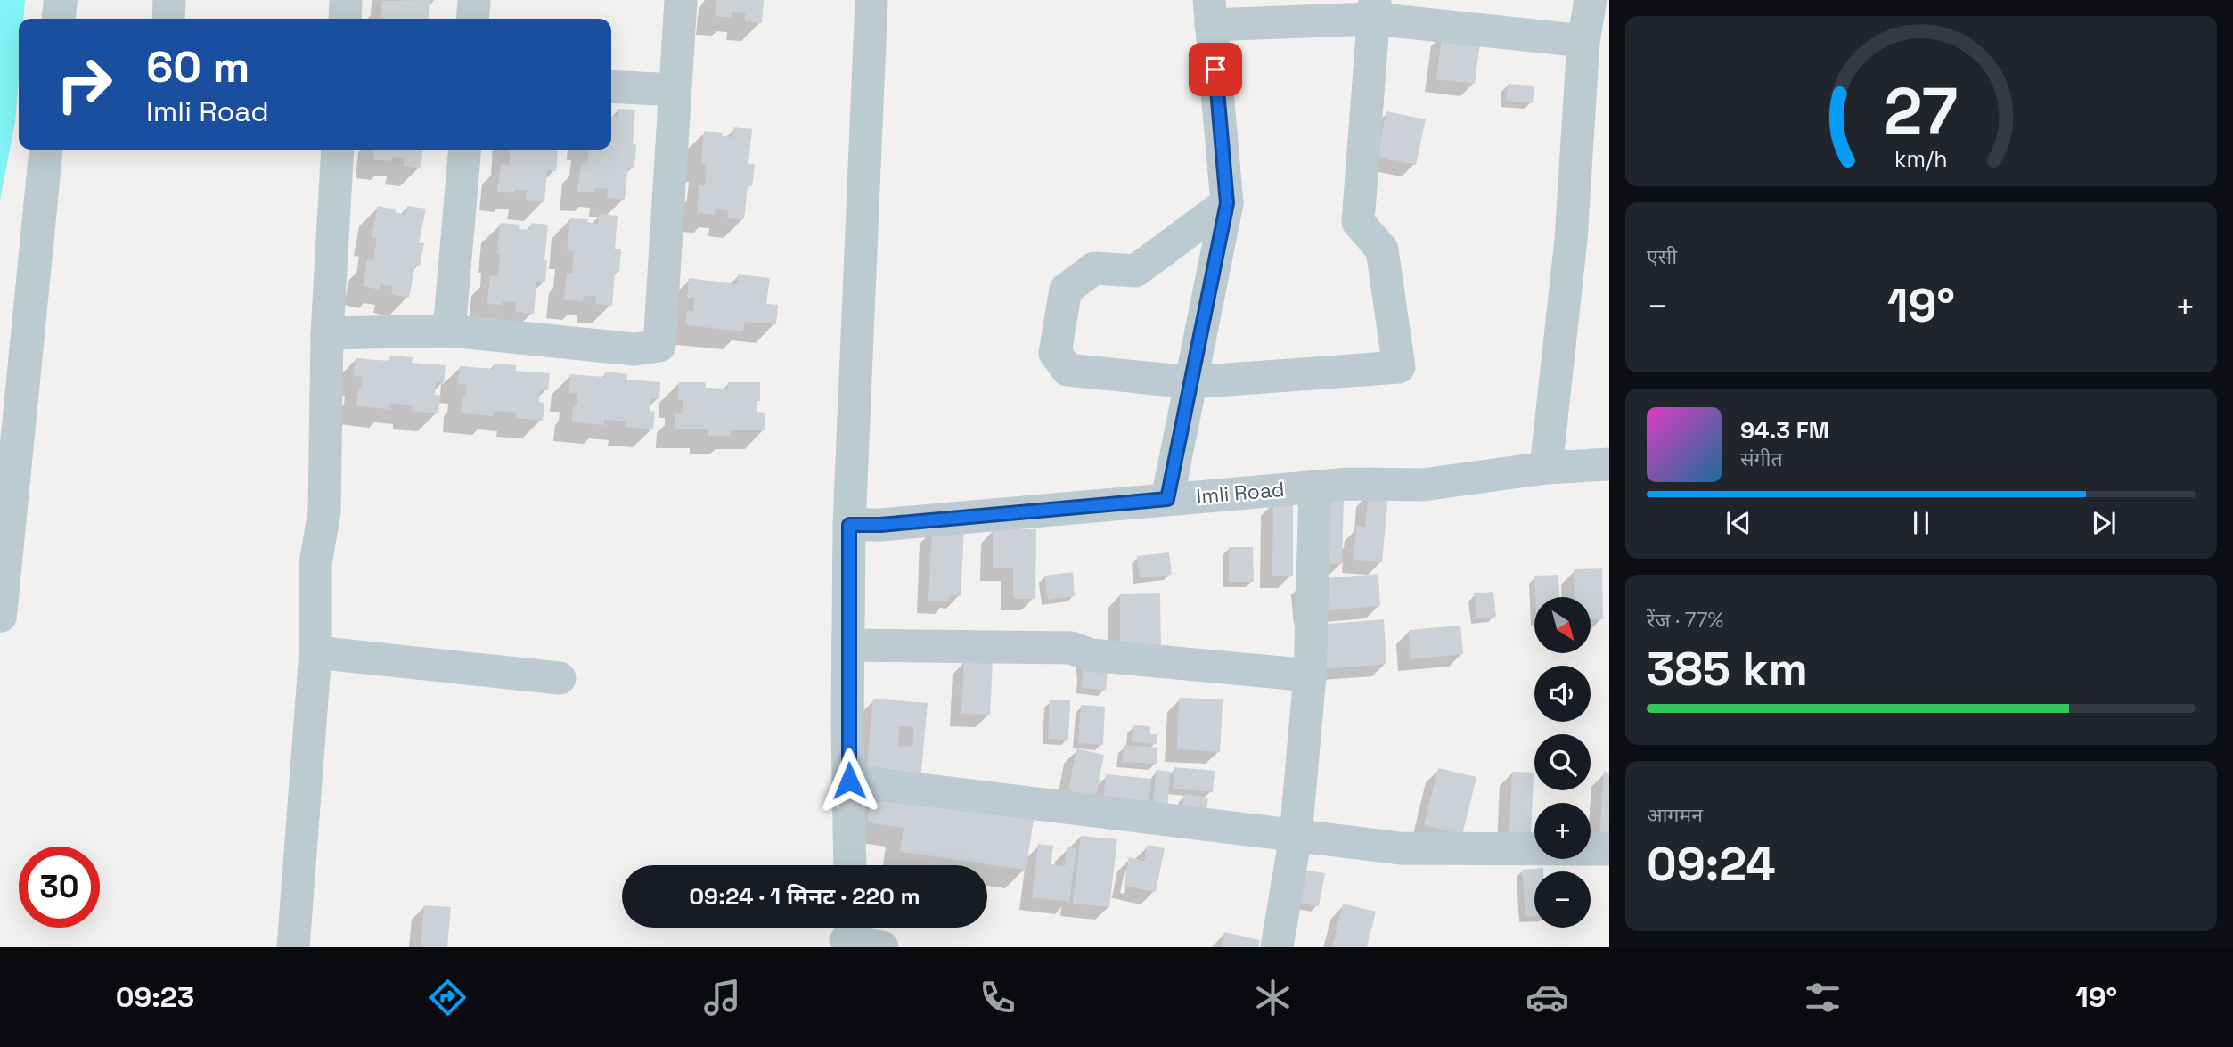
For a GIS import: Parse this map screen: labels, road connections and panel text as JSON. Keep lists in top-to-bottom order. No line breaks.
{"streets":{"street":["Imli Road"]},"north":"bottom right","page":{"turn":["60 m","Imli Road"],"tile":["एसी",["रेंज · 77%","385 km"],["आगमन","09:24"]],"heat":["−","19°","+"],"song":["94.3 FM","संगीत"],"map_buttons":["+","−"],"limit":"30","trip":"09:24 · 1 मिनट · 220 m","tabs":["09:23","19°"],"gauge":["27","km/h"]}}
